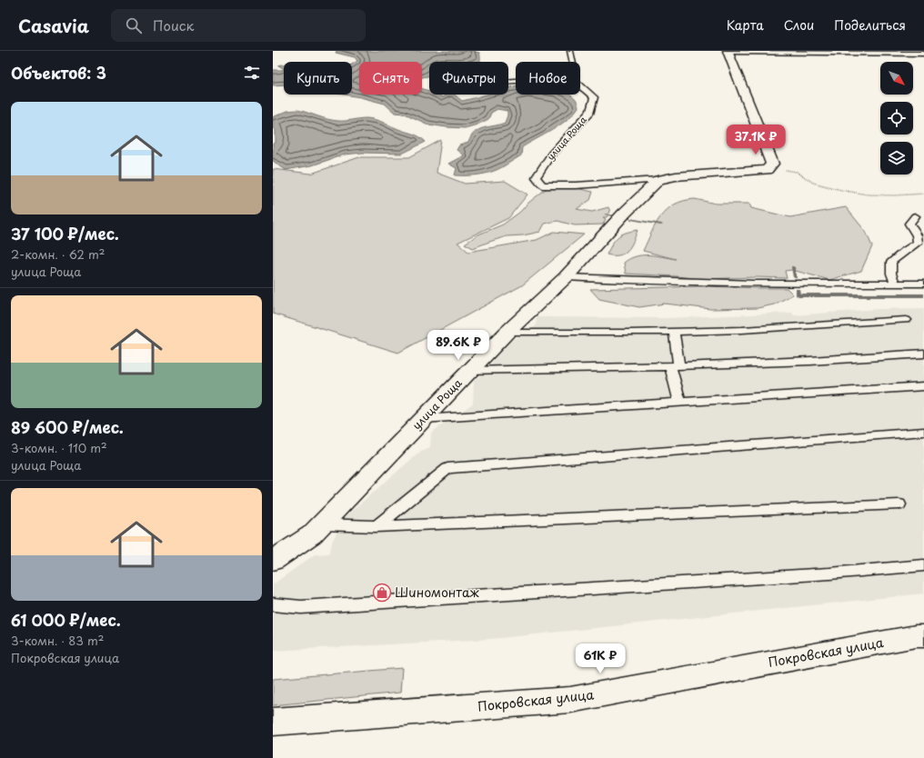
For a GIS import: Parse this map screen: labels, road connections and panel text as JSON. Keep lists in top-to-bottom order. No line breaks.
{"streets":{"street":["улица Роща","Покровская улица"]},"places":{"shop":["Шиномонтаж"]},"north":"bottom right","page":{"header":"Casavia","search":"Поиск","nav":["Карта","Слои","Поделиться"],"heading":"Объектов: 3","chip":["Купить","Снять","Фильтры","Новое"],"list":[{"name":"37 100 ₽/мес.","note":"2-комн. · 62 m² · улица Роща"},{"name":"89 600 ₽/мес.","note":"3-комн. · 110 m² · улица Роща"},{"name":"61 000 ₽/мес.","note":"3-комн. · 83 m² · Покровская улица"}],"price":["37.1K ₽","89.6K ₽","61K ₽"]}}
